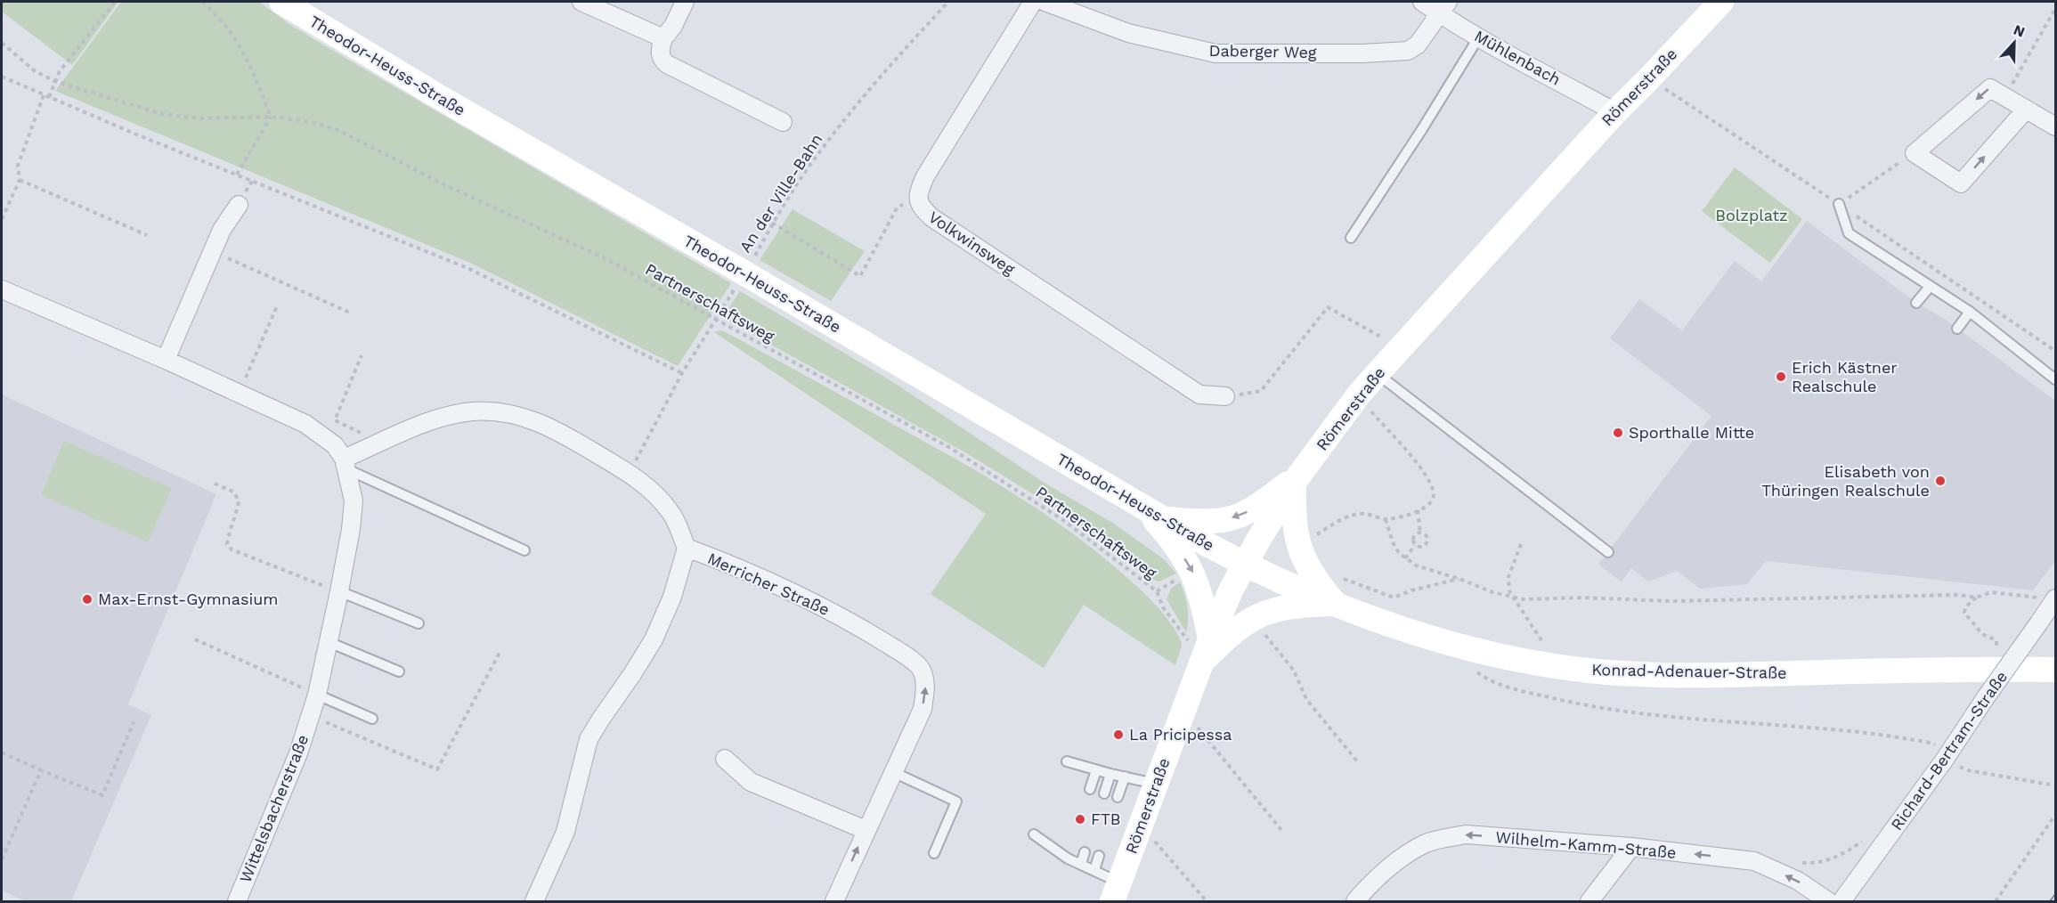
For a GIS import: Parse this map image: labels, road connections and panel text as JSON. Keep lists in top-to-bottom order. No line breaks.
{"streets":{"main road":["Theodor-Heuss-Straße","Römerstraße","Konrad-Adenauer-Straße"],"street":["Daberger Weg","Mühlenbach","Volkwinsweg","Merricher Straße","Richard-Bertram-Straße","Wittelsbacherstraße","Wilhelm-Kamm-Straße"],"path":["An der Ville-Bahn","Partnerschaftsweg"]},"crossings":[["Daberger Weg","Mühlenbach"],["Mühlenbach","Römerstraße"],["Theodor-Heuss-Straße","Römerstraße"],["Theodor-Heuss-Straße","An der Ville-Bahn"],["Theodor-Heuss-Straße","Konrad-Adenauer-Straße"],["Römerstraße","Partnerschaftsweg"],["Römerstraße","Konrad-Adenauer-Straße"],["An der Ville-Bahn","Partnerschaftsweg"]],"one_way":["Wilhelm-Kamm-Straße"],"parks":["Bolzplatz"],"places":["Erich Kästner Realschule","Sporthalle Mitte","Elisabeth von Thüringen Realschule","Max-Ernst-Gymnasium","La Pricipessa","FTB"],"north":"top"}
